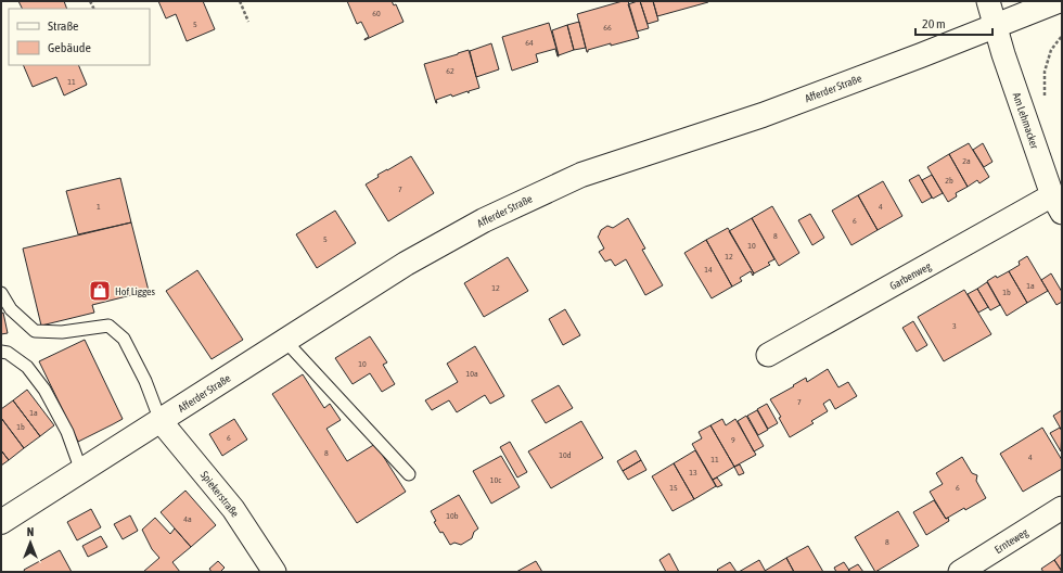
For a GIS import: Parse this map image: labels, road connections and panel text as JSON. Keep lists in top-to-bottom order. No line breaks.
{"streets":{"street":["Afferder Straße","Am Lehmacker","Garbenweg","Spiekerstraße","Ernteweg"]},"crossings":[["Afferder Straße","Am Lehmacker"],["Afferder Straße","Spiekerstraße"],["Am Lehmacker","Garbenweg"]],"places":{"shop":["Hof Ligges"]},"house_numbers":["60","5","66","64","62","11","2a","2b","7","1","4","6","8","5","10","12","14","1a","12","1b","3","10","10a","7","1a","1b","6","9","8","10d","4","11","13","10c","15","6","10b","4a","8"],"legend":["Straße","Gebäude"],"scale_bar":"20 m","north":"top"}
